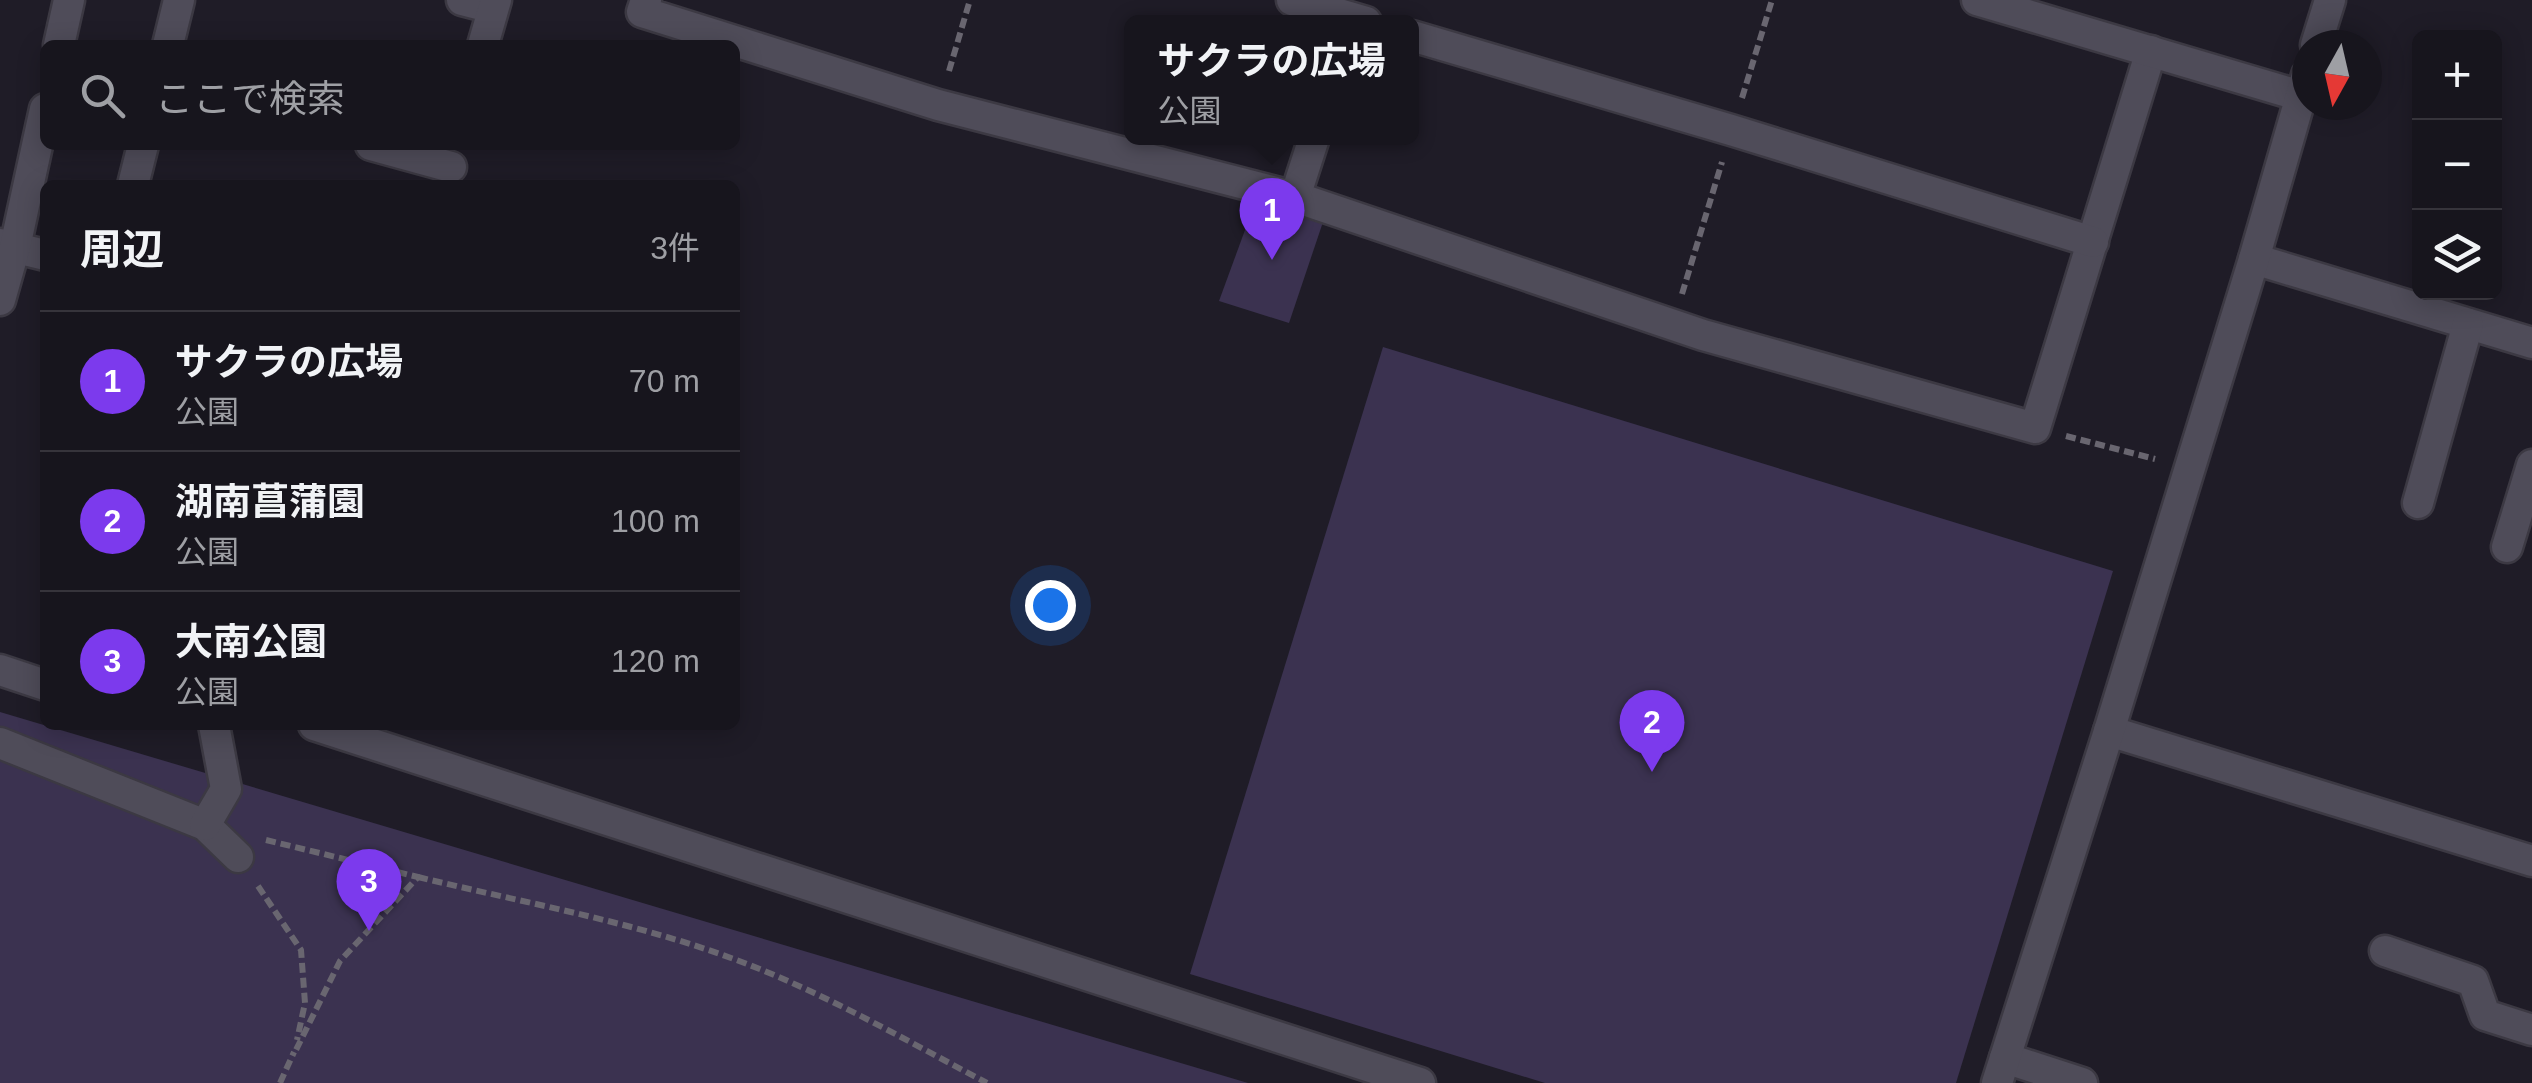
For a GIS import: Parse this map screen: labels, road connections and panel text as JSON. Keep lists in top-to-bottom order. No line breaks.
{"north":"bottom","page":{"popup":["サクラの広場","公園"],"map_buttons":["+","−"],"search":"ここで検索","pins":["1","2","3"],"heading":["周辺","3件"],"list":[{"mark":"1","name":"サクラの広場","note":"公園","value":"70 m"},{"mark":"2","name":"湖南菖蒲園","note":"公園","value":"100 m"},{"mark":"3","name":"大南公園","note":"公園","value":"120 m"}]}}
